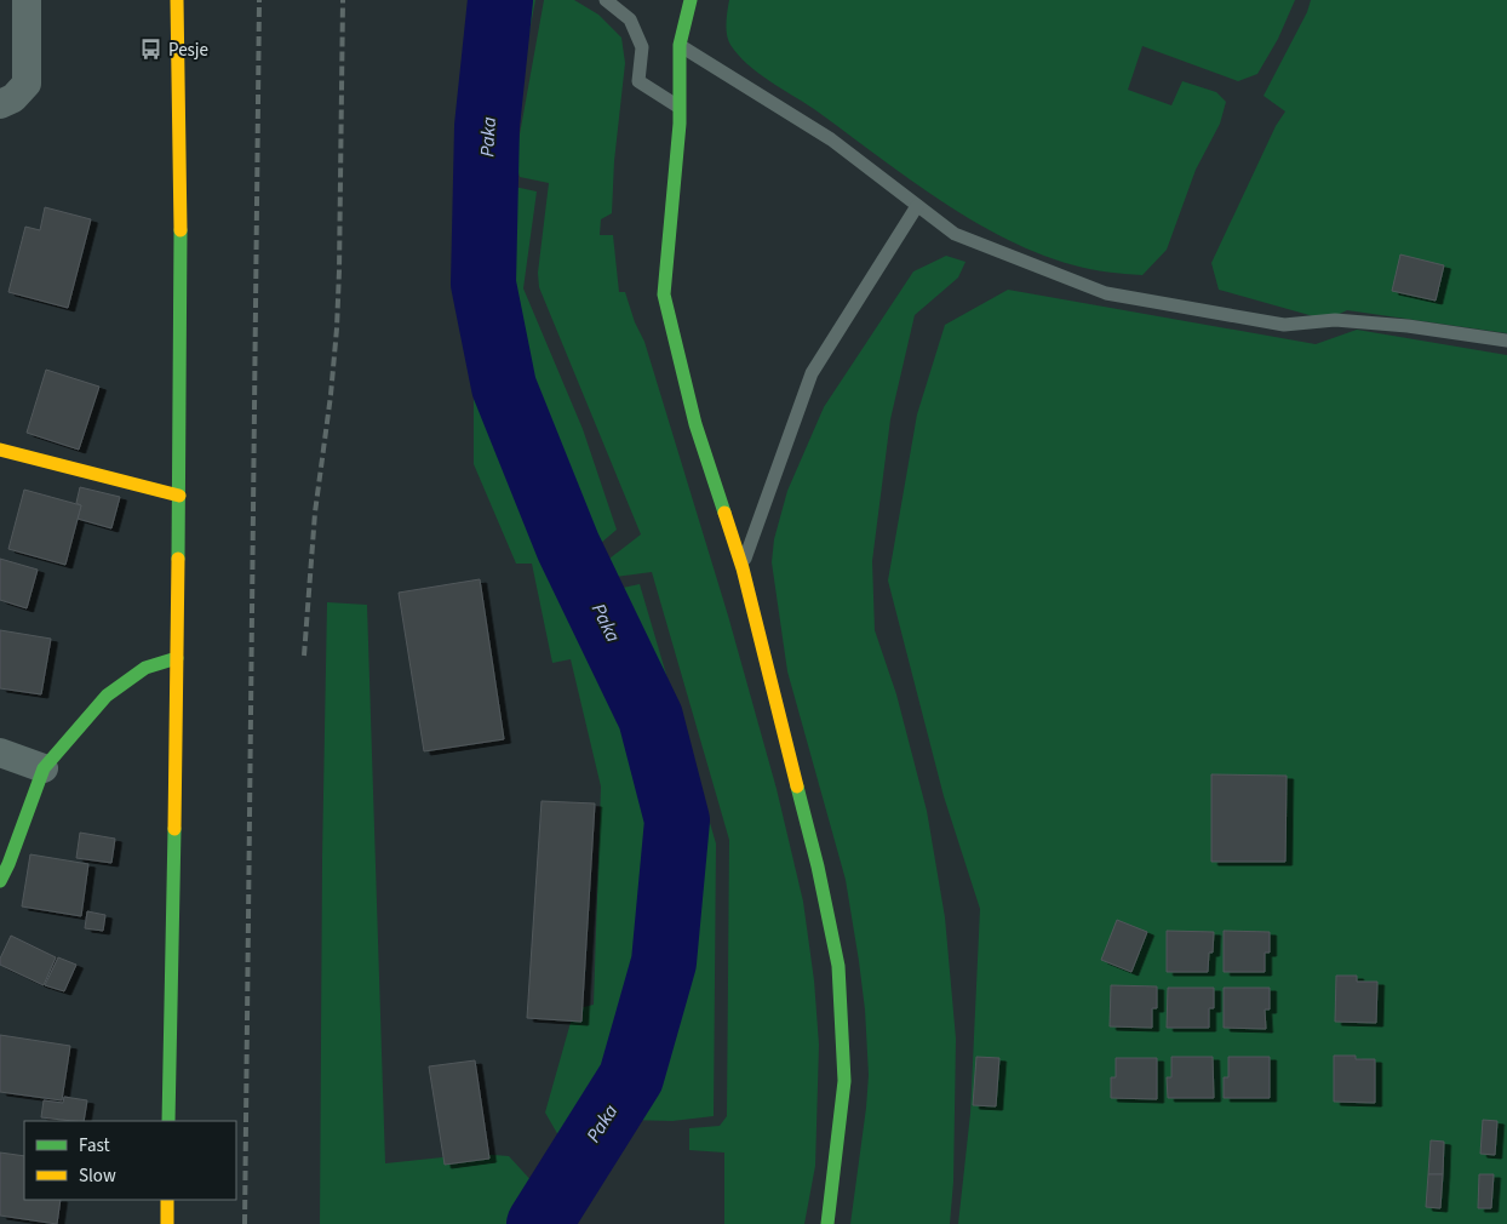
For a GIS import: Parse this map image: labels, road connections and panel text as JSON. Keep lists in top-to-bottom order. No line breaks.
{"water":["Paka"],"places":{"bus stop":["Pesje"]},"legend":["Fast","Slow"]}
